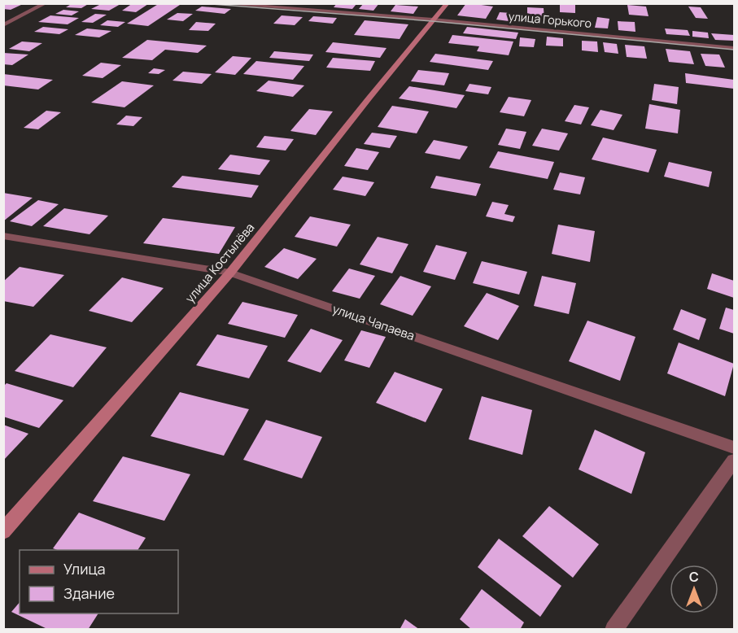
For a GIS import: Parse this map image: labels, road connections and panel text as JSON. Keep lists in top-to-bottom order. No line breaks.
{"streets":{"main road":["улица Костылёва"],"street":["улица Горького","улица Чапаева"]},"crossings":[["улица Горького","улица Костылёва"],["улица Костылёва","улица Чапаева"]],"legend":["Улица","Здание"],"north":"top"}
